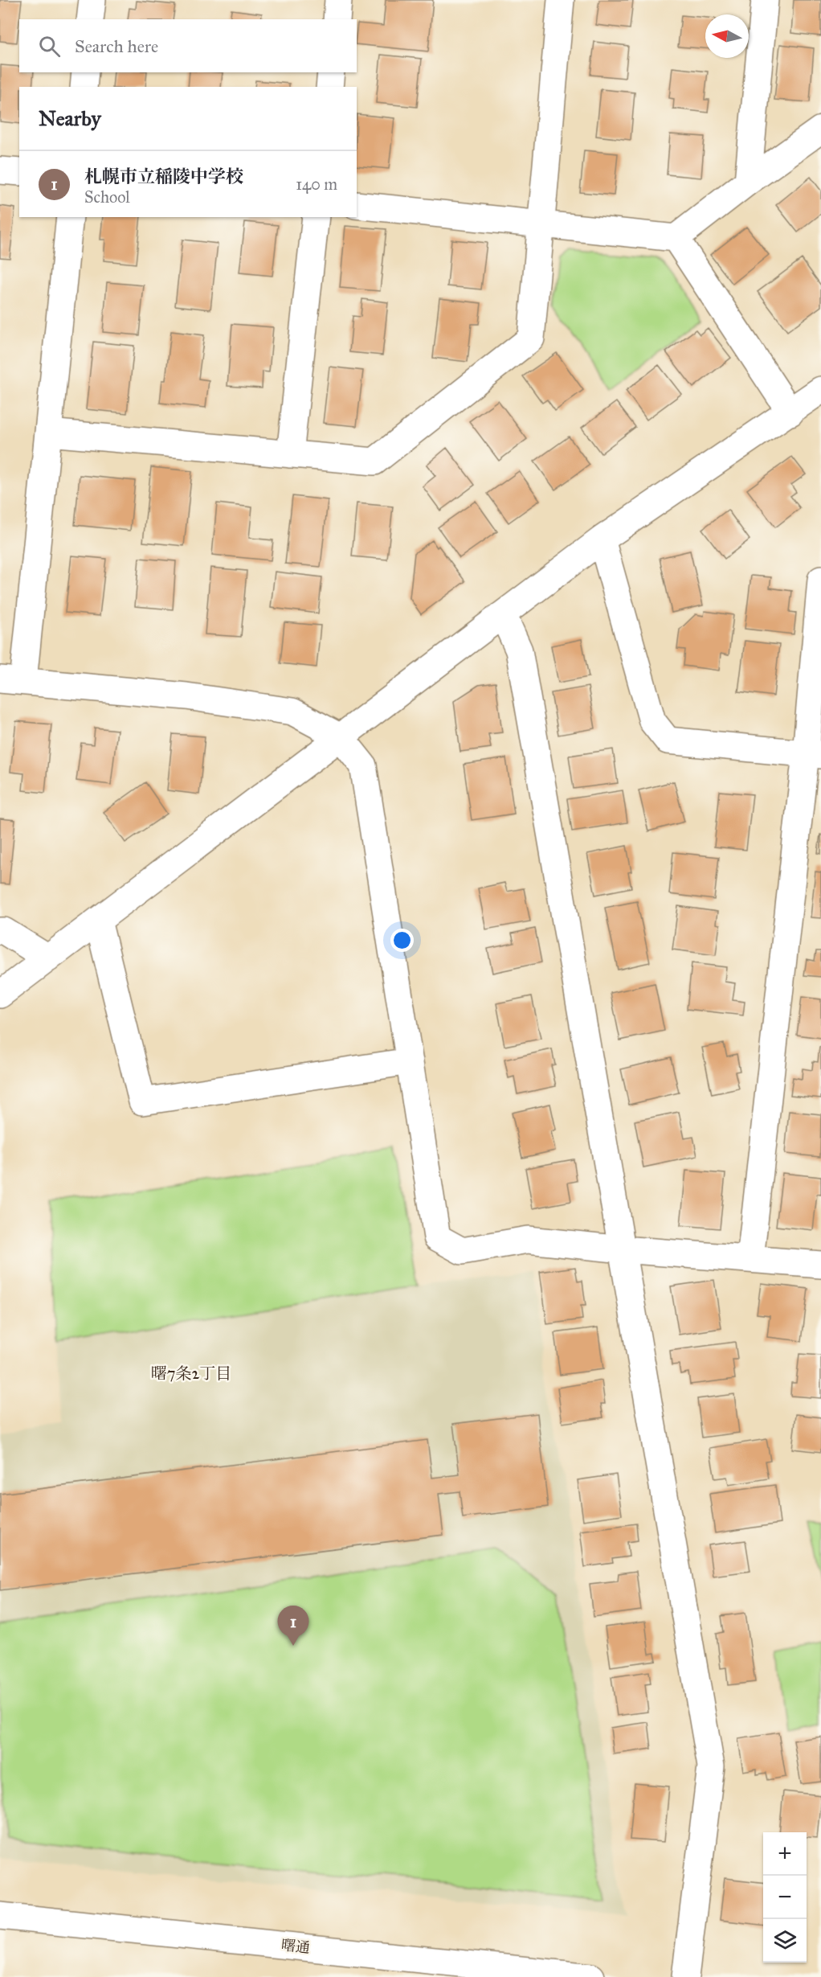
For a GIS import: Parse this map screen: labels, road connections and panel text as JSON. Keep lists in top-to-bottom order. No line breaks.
{"streets":{"street":["曙通"]},"districts":["曙7条2丁目"],"north":"left","page":{"search":"Search here","heading":"Nearby","list":[{"mark":"1","name":"札幌市立稲陵中学校","note":"School","value":"140 m"}],"pins":"1","map_buttons":["+","−"]}}
